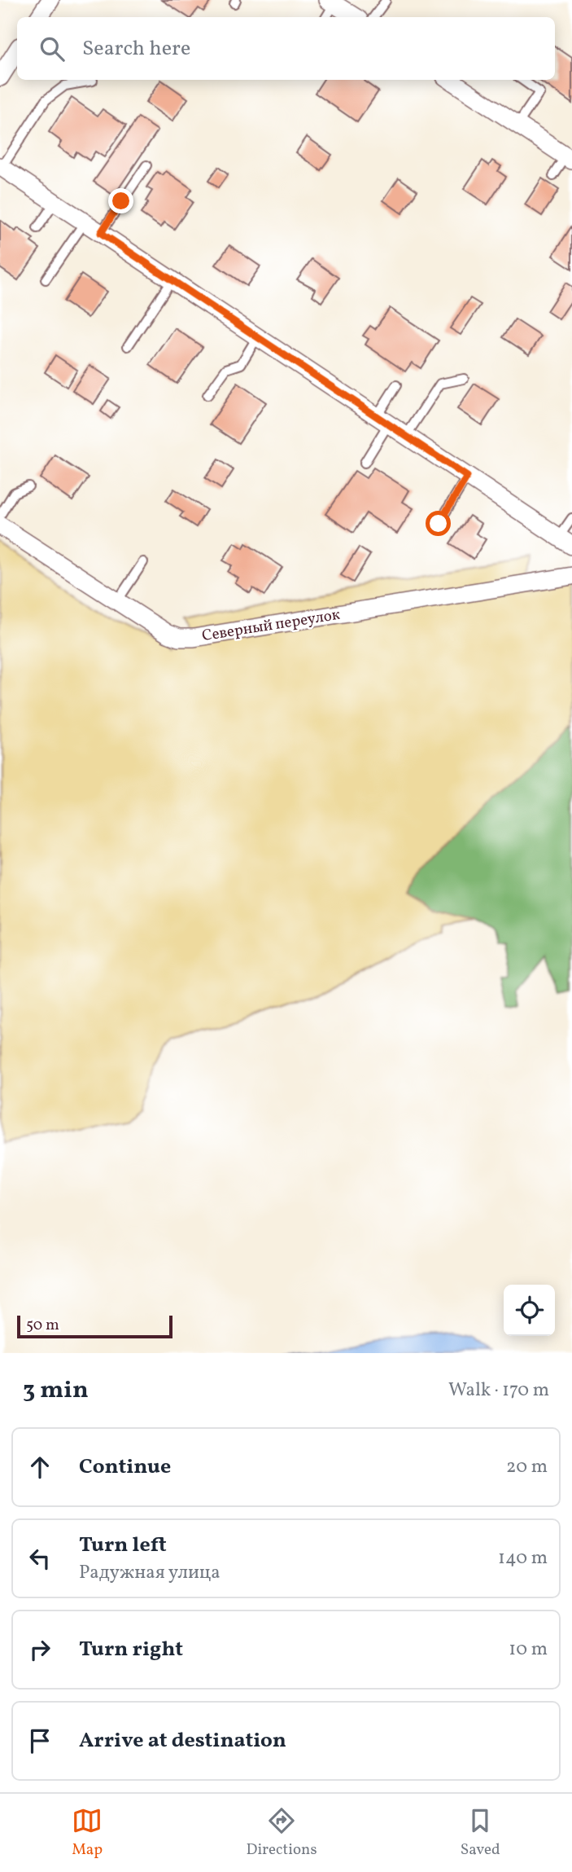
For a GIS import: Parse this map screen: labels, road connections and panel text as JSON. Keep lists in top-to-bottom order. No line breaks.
{"streets":{"street":["Северный переулок"]},"scale_bar":"50 m","page":{"search":"Search here","scale":"50 m","heading":["3 min","Walk · 170 m"],"list":[["Continue","20 m"],["Turn left","Радужная улица","140 m"],["Turn right","10 m"],"Arrive at destination"],"nav":["Map","Directions","Saved"]}}
